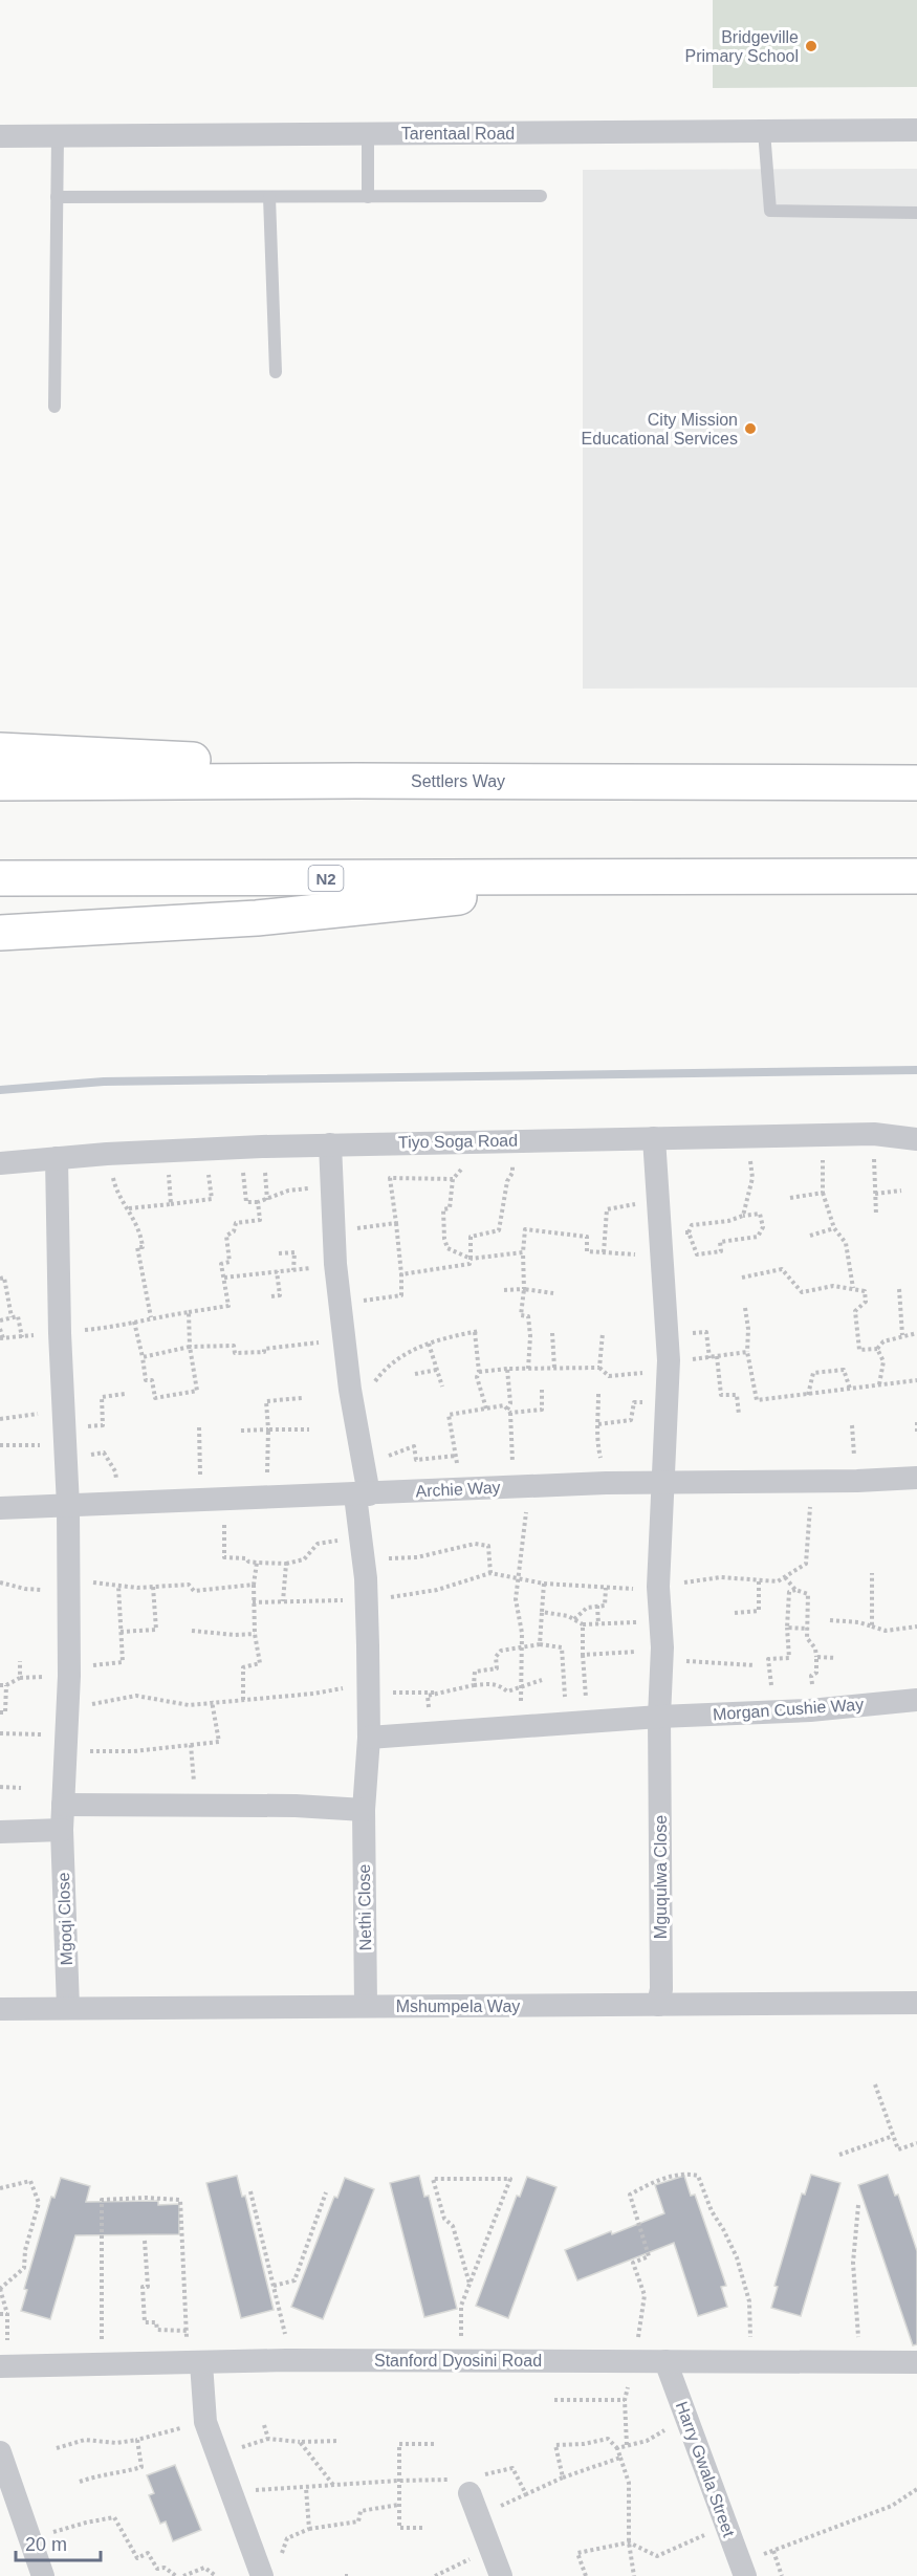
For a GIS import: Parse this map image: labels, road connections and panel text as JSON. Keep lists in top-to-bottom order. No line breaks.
{"streets":{"highway":["Settlers Way","N2"],"street":["Tarentaal Road","Tiyo Soga Road","Archie Way","Morgan Cushie Way","Mguqulwa Close","Nethi Close","Mgoqi Close","Mshumpela Way","Stanford Dyosini Road","Harry Gwala Street"]},"crossings":[["Tiyo Soga Road","Mguqulwa Close"],["Tiyo Soga Road","Nethi Close"],["Tiyo Soga Road","Mgoqi Close"],["Archie Way","Mguqulwa Close"],["Archie Way","Nethi Close"],["Archie Way","Mgoqi Close"],["Morgan Cushie Way","Mguqulwa Close"],["Morgan Cushie Way","Nethi Close"],["Mguqulwa Close","Mshumpela Way"],["Nethi Close","Mshumpela Way"],["Mgoqi Close","Mshumpela Way"],["Stanford Dyosini Road","Harry Gwala Street"]],"places":["Bridgeville Primary School","City Mission Educational Services"],"scale_bar":"20 m"}
